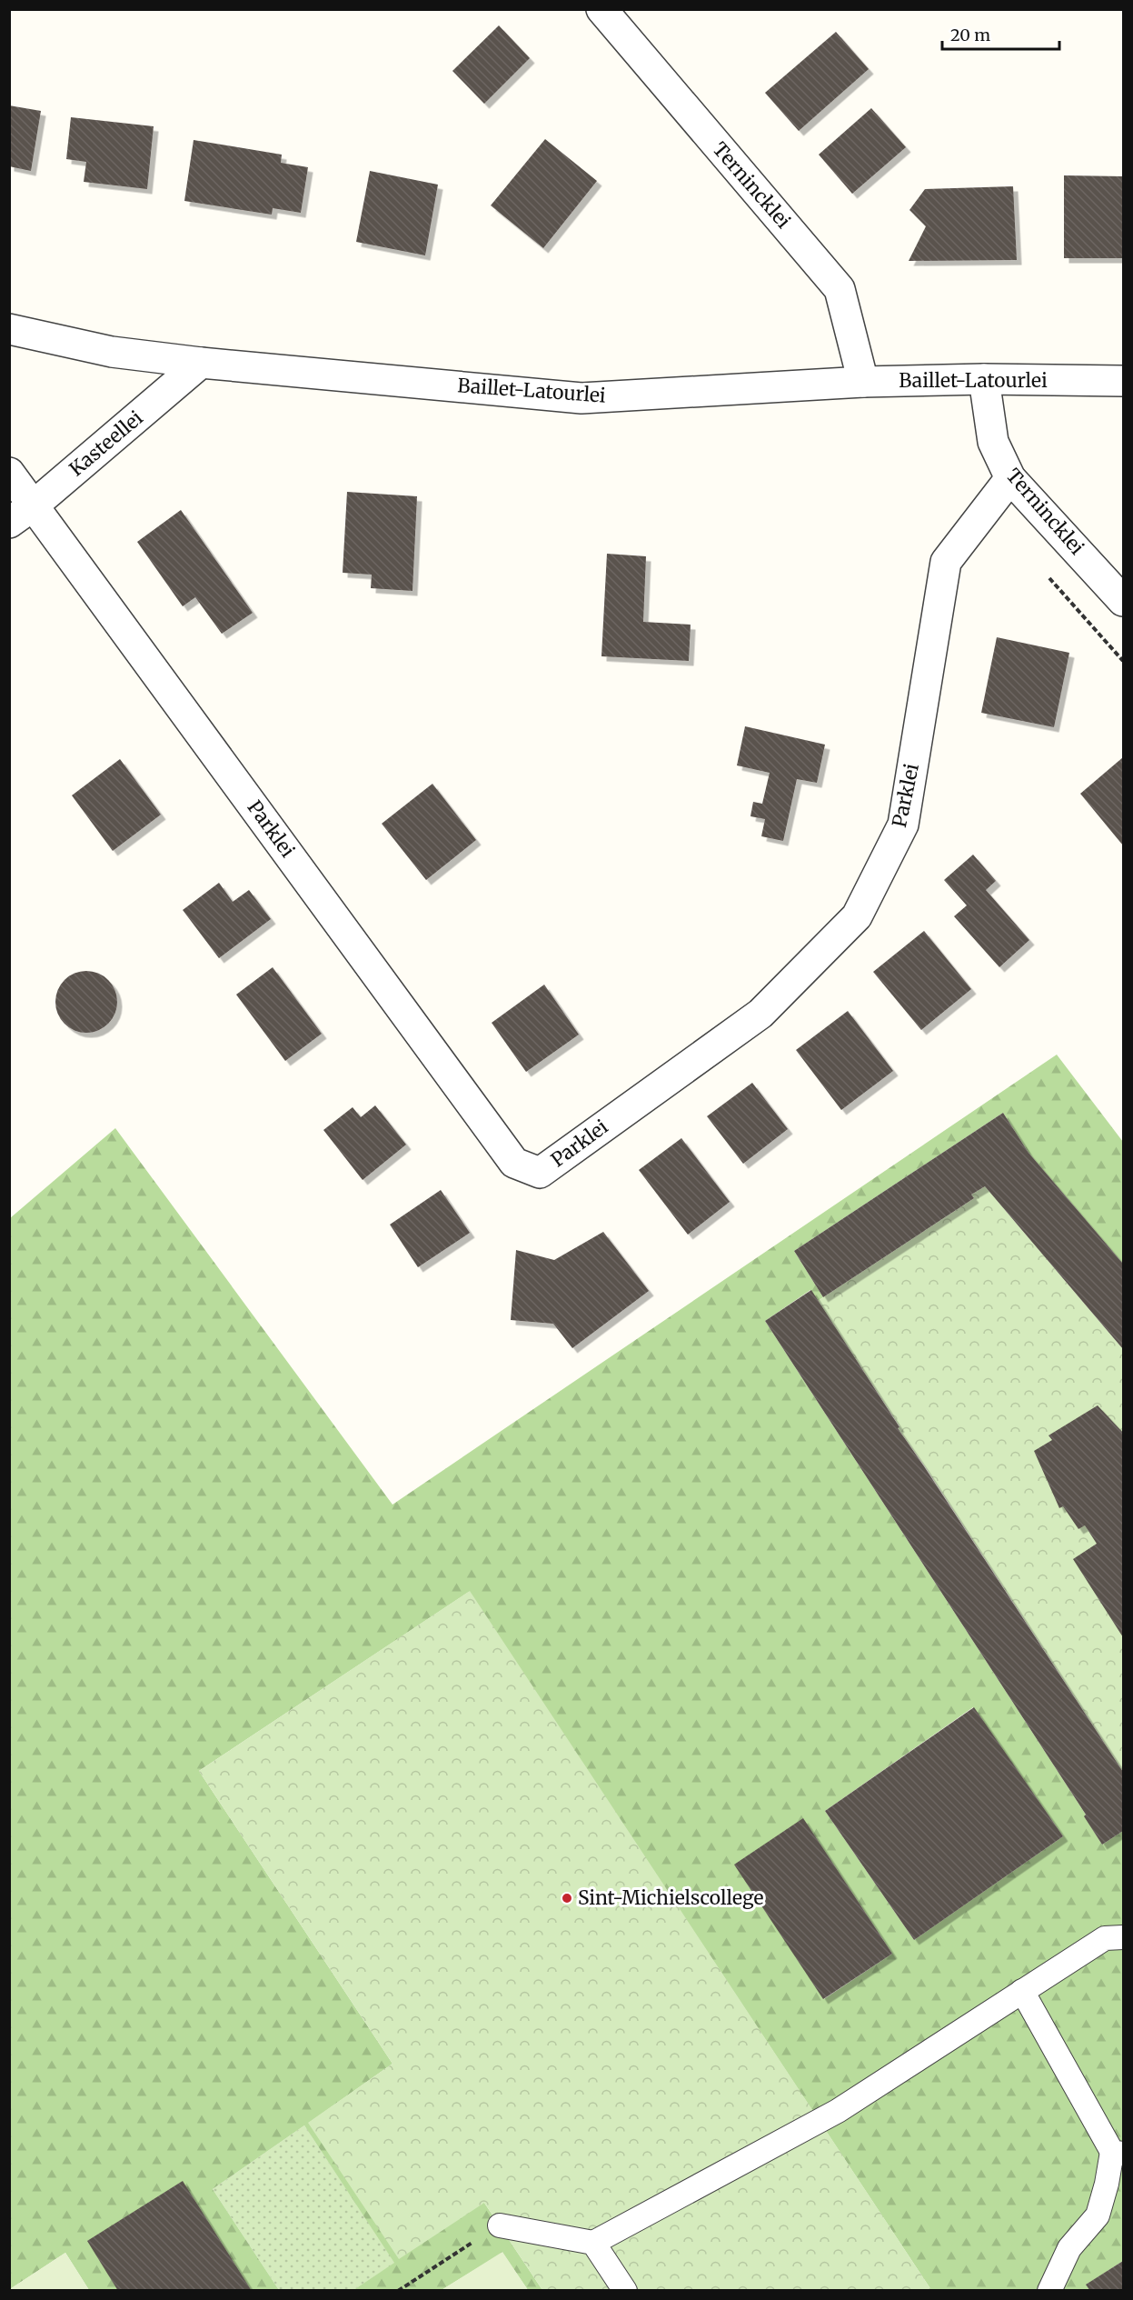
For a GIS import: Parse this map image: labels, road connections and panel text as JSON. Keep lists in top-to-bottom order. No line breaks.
{"streets":{"street":["Ternincklei","Baillet-Latourlei","Kasteellei","Parklei"]},"crossings":[["Ternincklei","Baillet-Latourlei"],["Ternincklei","Parklei"],["Baillet-Latourlei","Kasteellei"],["Kasteellei","Parklei"]],"places":["Sint-Michielscollege"],"scale_bar":"20 m"}
